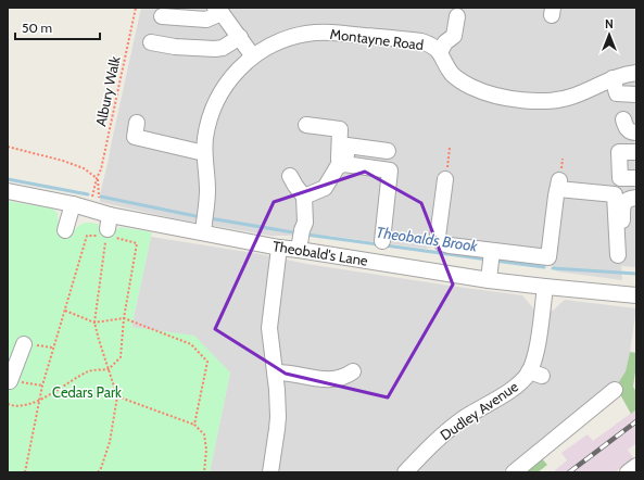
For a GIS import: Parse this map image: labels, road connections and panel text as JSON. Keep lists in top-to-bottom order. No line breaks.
{"streets":{"street":["Montayne Road","Theobald's Lane","Dudley Avenue"],"path":["Albury Walk"]},"crossings":[["Montayne Road","Theobald's Lane"],["Theobald's Lane","Dudley Avenue"]],"water":["Theobalds Brook"],"parks":["Cedars Park"],"scale_bar":"50 m","north":"top"}
